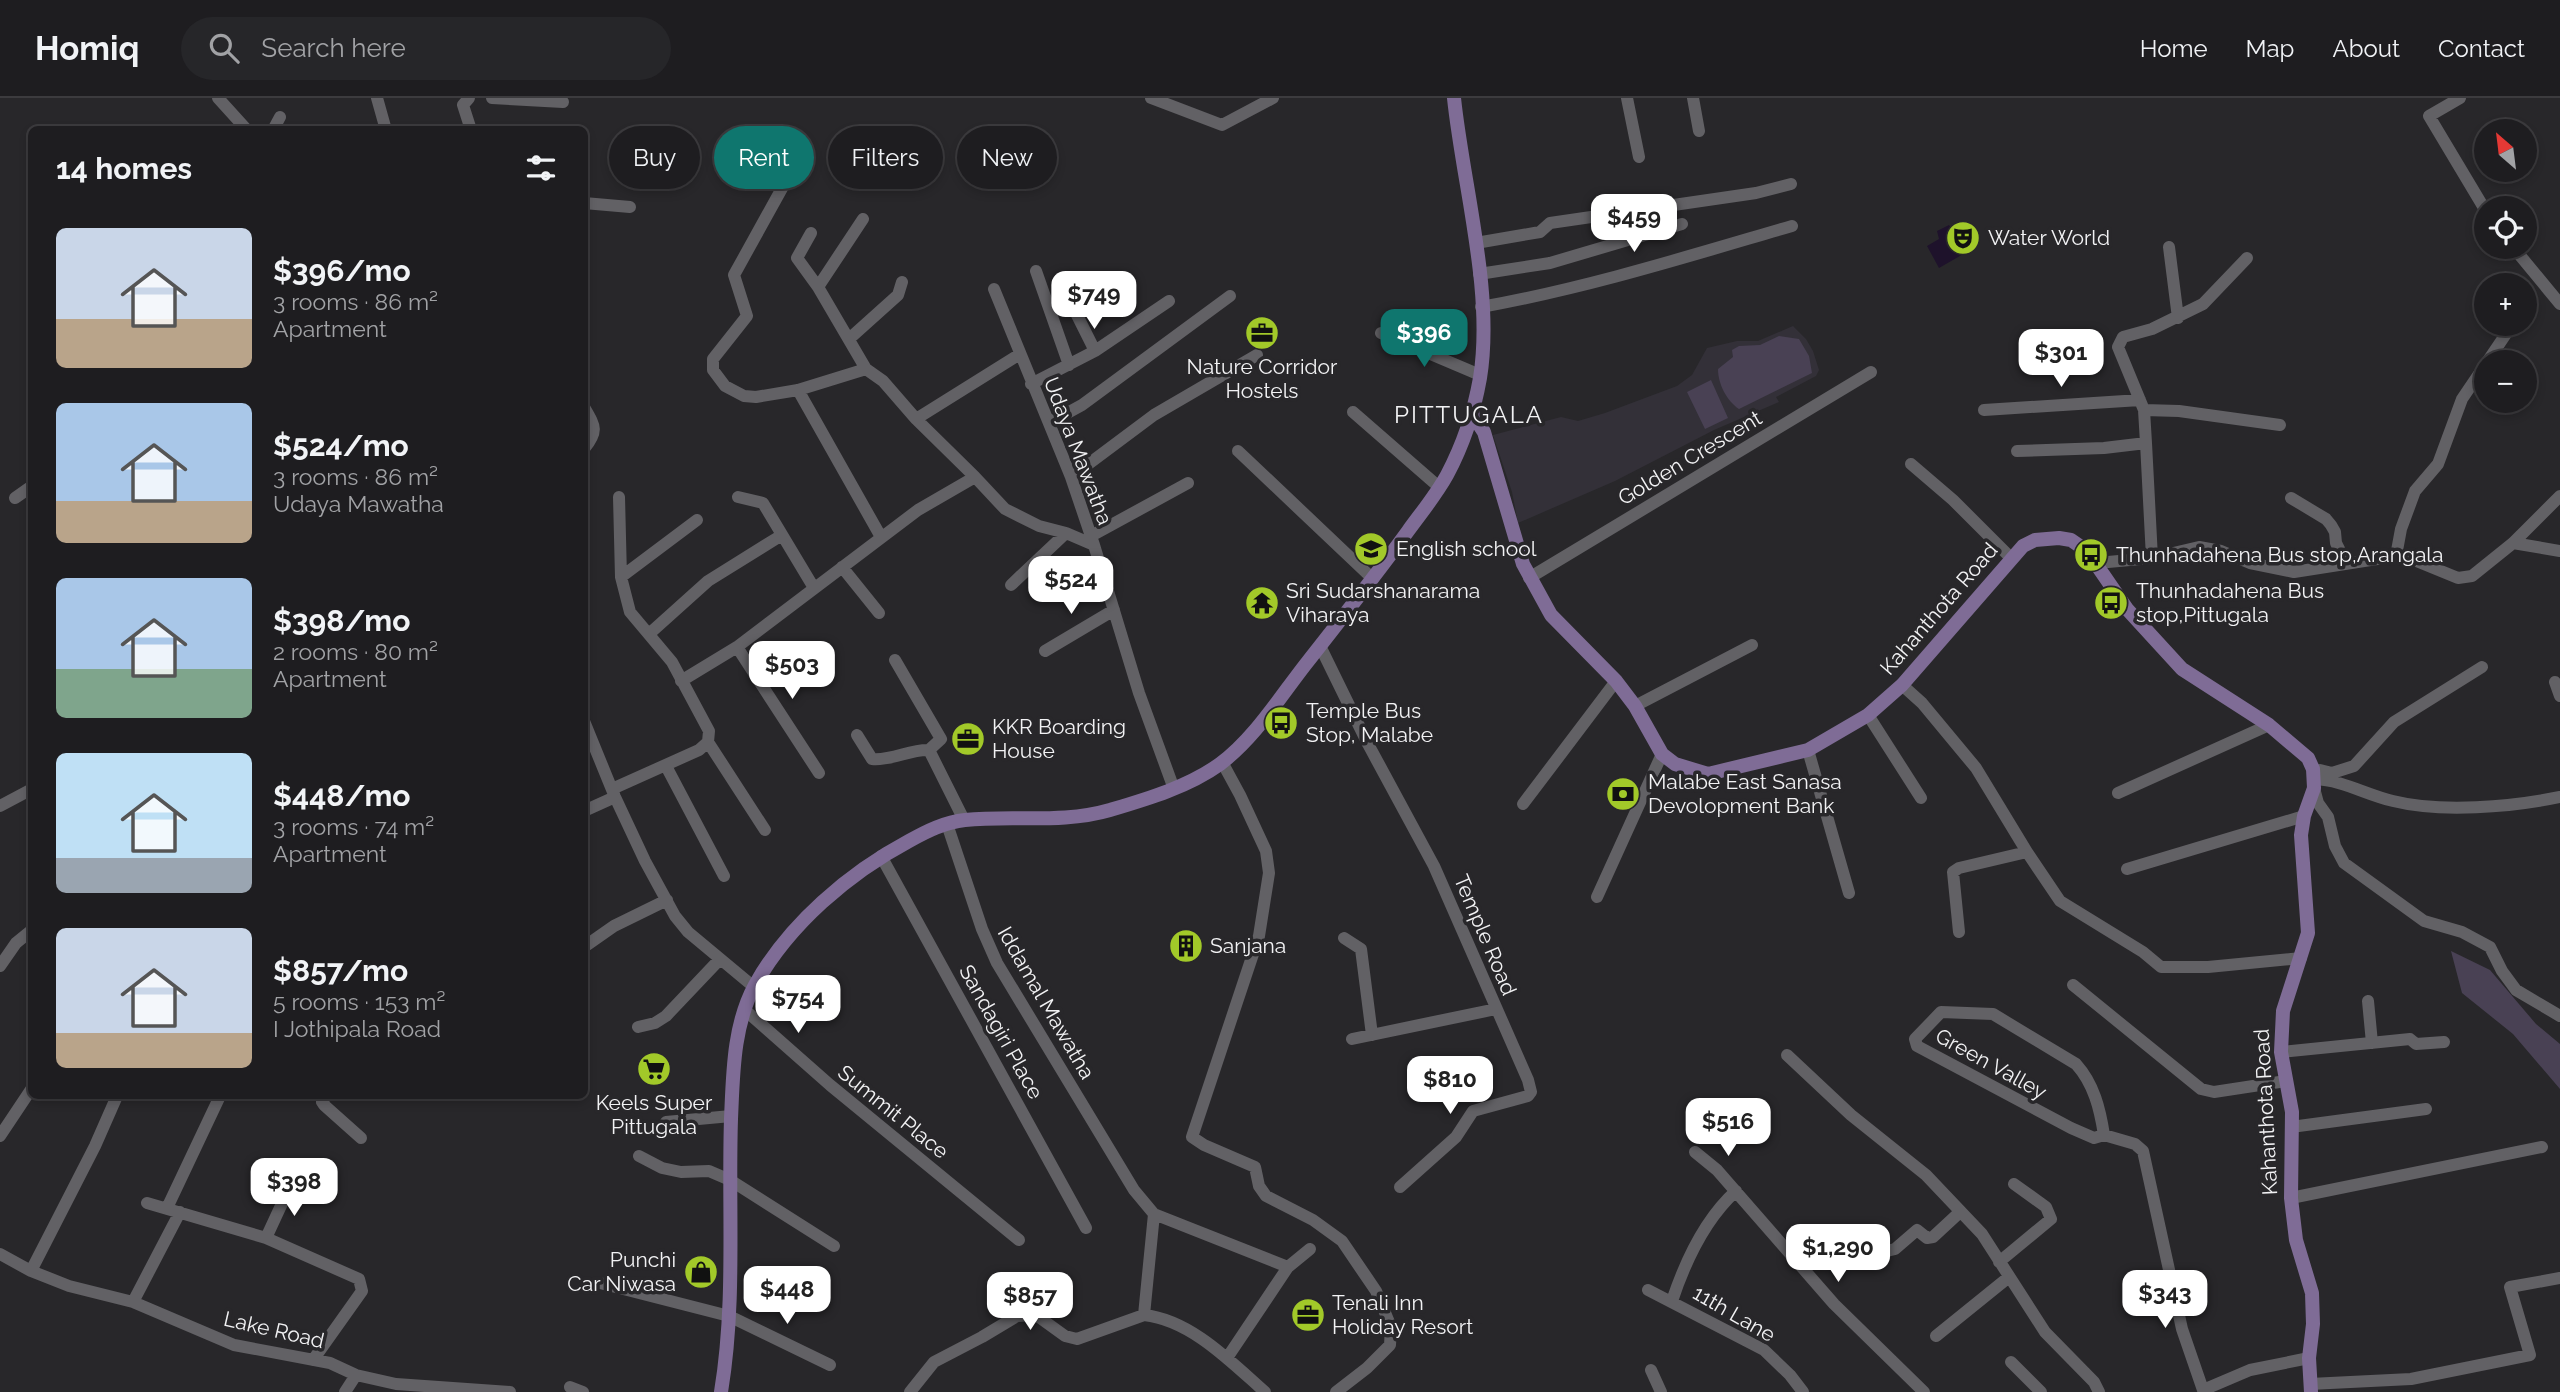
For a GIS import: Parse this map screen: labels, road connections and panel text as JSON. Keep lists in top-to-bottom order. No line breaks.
{"streets":{"main road":["Kahanthota Road"],"street":["Udaya Mawatha","Golden Crescent","Temple Road","Iddamal Mawatha","Sandagiri Place","Green Valley","Summit Place","11th Lane","Lake Road"]},"crossings":[["Kahanthota Road","Green Valley"]],"districts":["PITTUGALA"],"places":{"theatre":["Water World"],"office":["Nature Corridor Hostels","KKR Boarding House","Tenali Inn Holiday Resort"],"school or university":["English school"],"bus stop":["Thunhadahena Bus stop,Arangala","Thunhadahena Bus stop,Pittugala","Temple Bus Stop, Malabe"],"temple":["Sri Sudarshanarama Viharaya"],"bank":["Malabe East Sanasa Devolopment Bank"],"building":["Sanjana"],"supermarket":["Keels Super Pittugala"],"shop":["Punchi Car Niwasa"]},"north":"top left","page":{"header":"Homiq","search":"Search here","nav":["Home","Map","About","Contact"],"map_buttons":["+","−"],"chip":["Buy","Rent","Filters","New"],"heading":"14 homes","price":["$459","$749","$396","$301","$524","$503","$754","$810","$516","$398","$1,290","$448","$343","$857"],"list":[{"name":"$396/mo","note":"3 rooms · 86 m² · Apartment"},{"name":"$524/mo","note":"3 rooms · 86 m² · Udaya Mawatha"},{"name":"$398/mo","note":"2 rooms · 80 m² · Apartment"},{"name":"$448/mo","note":"3 rooms · 74 m² · Apartment"},{"name":"$857/mo","note":"5 rooms · 153 m² · I Jothipala Road"}]}}
